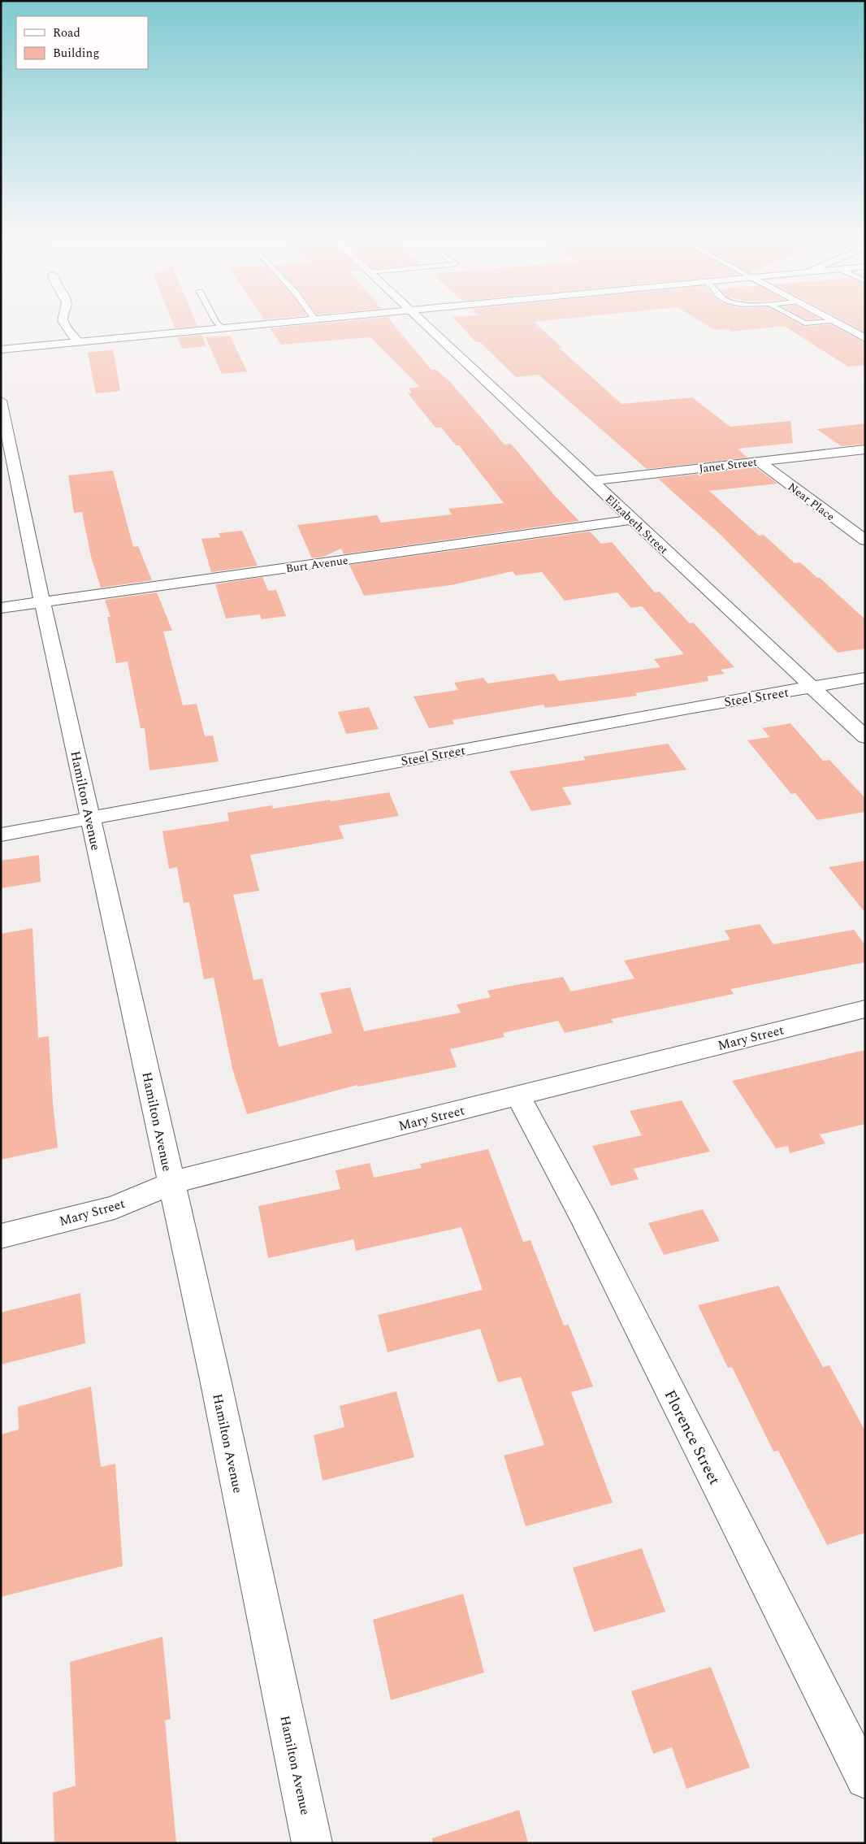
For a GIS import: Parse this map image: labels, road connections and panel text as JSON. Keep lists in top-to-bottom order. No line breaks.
{"streets":{"street":["Janet Street","Near Place","Elizabeth Street","Burt Avenue","Steel Street","Hamilton Avenue","Mary Street","Florence Street"]},"crossings":[["Janet Street","Near Place"],["Janet Street","Elizabeth Street"],["Elizabeth Street","Burt Avenue"],["Elizabeth Street","Steel Street"],["Burt Avenue","Hamilton Avenue"],["Steel Street","Hamilton Avenue"],["Hamilton Avenue","Mary Street"],["Mary Street","Florence Street"]],"legend":["Road","Building"]}
